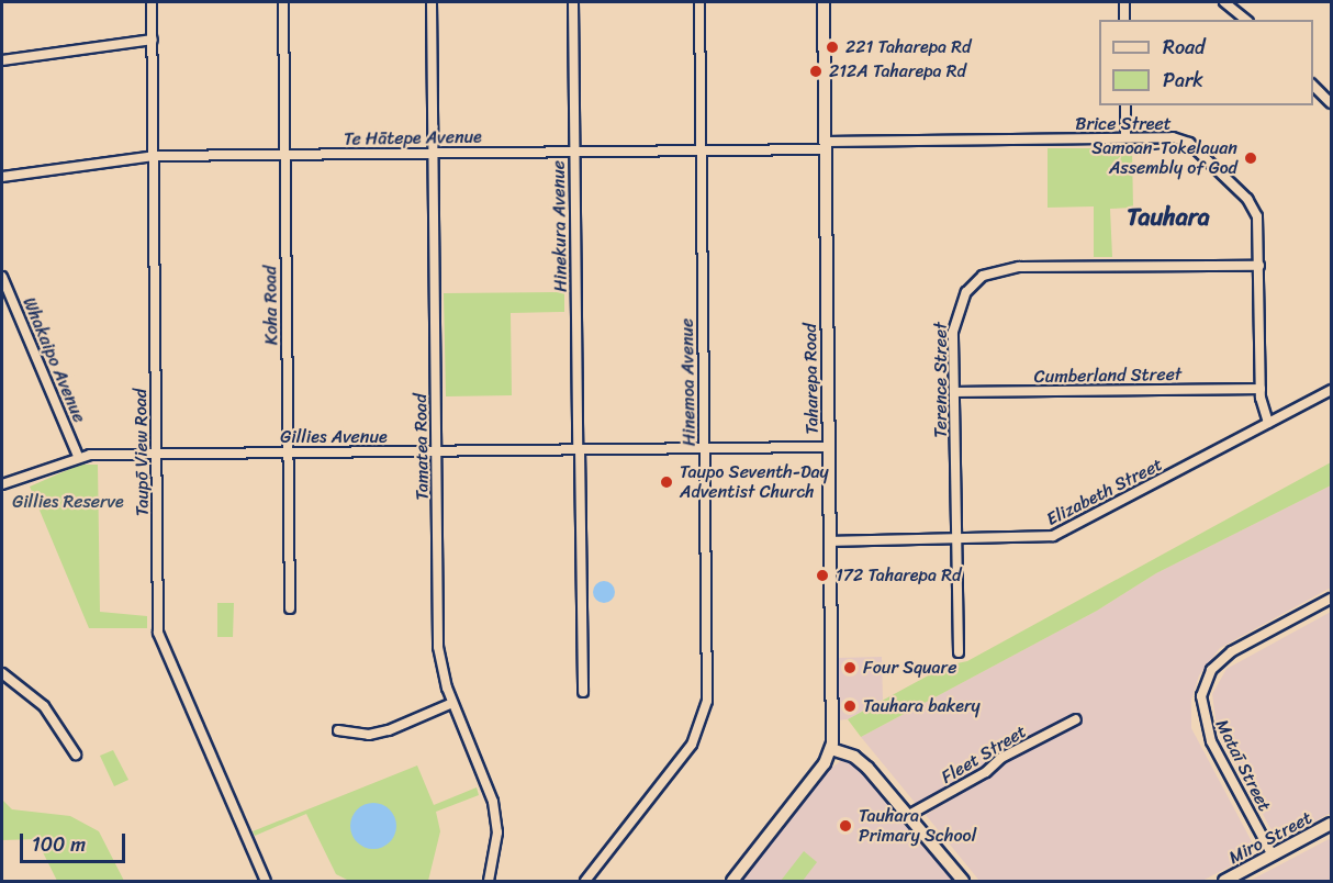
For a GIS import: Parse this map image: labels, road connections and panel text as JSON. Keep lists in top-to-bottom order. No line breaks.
{"streets":{"street":["Brice Street","Te Hātepe Avenue","Hinekura Avenue","Koha Road","Whakaipo Avenue","Cumberland Street","Taharepa Road","Terence Street","Hinemoa Avenue","Gillies Avenue","Tamatea Road","Taupō View Road","Elizabeth Street","Fleet Street","Mataī Street","Miro Street"]},"crossings":[["Brice Street","Te Hātepe Avenue"],["Brice Street","Cumberland Street"],["Brice Street","Taharepa Road"],["Brice Street","Terence Street"],["Brice Street","Elizabeth Street"],["Te Hātepe Avenue","Hinekura Avenue"],["Te Hātepe Avenue","Koha Road"],["Te Hātepe Avenue","Taharepa Road"],["Te Hātepe Avenue","Hinemoa Avenue"],["Te Hātepe Avenue","Tamatea Road"],["Te Hātepe Avenue","Taupō View Road"],["Hinekura Avenue","Gillies Avenue"],["Koha Road","Gillies Avenue"],["Whakaipo Avenue","Gillies Avenue"],["Cumberland Street","Terence Street"],["Taharepa Road","Gillies Avenue"],["Taharepa Road","Elizabeth Street"],["Terence Street","Elizabeth Street"],["Hinemoa Avenue","Gillies Avenue"],["Gillies Avenue","Tamatea Road"],["Gillies Avenue","Taupō View Road"],["Mataī Street","Miro Street"]],"districts":["Tauhara"],"parks":["Gillies Reserve"],"places":["221 Taharepa Rd","212A Taharepa Rd","Samoan-Tokelauan Assembly of God","Taupo Seventh-Day Adventist Church","172 Taharepa Rd","Four Square","Tauhara bakery","Tauhara Primary School"],"legend":["Road","Park"],"scale_bar":"100 m"}
